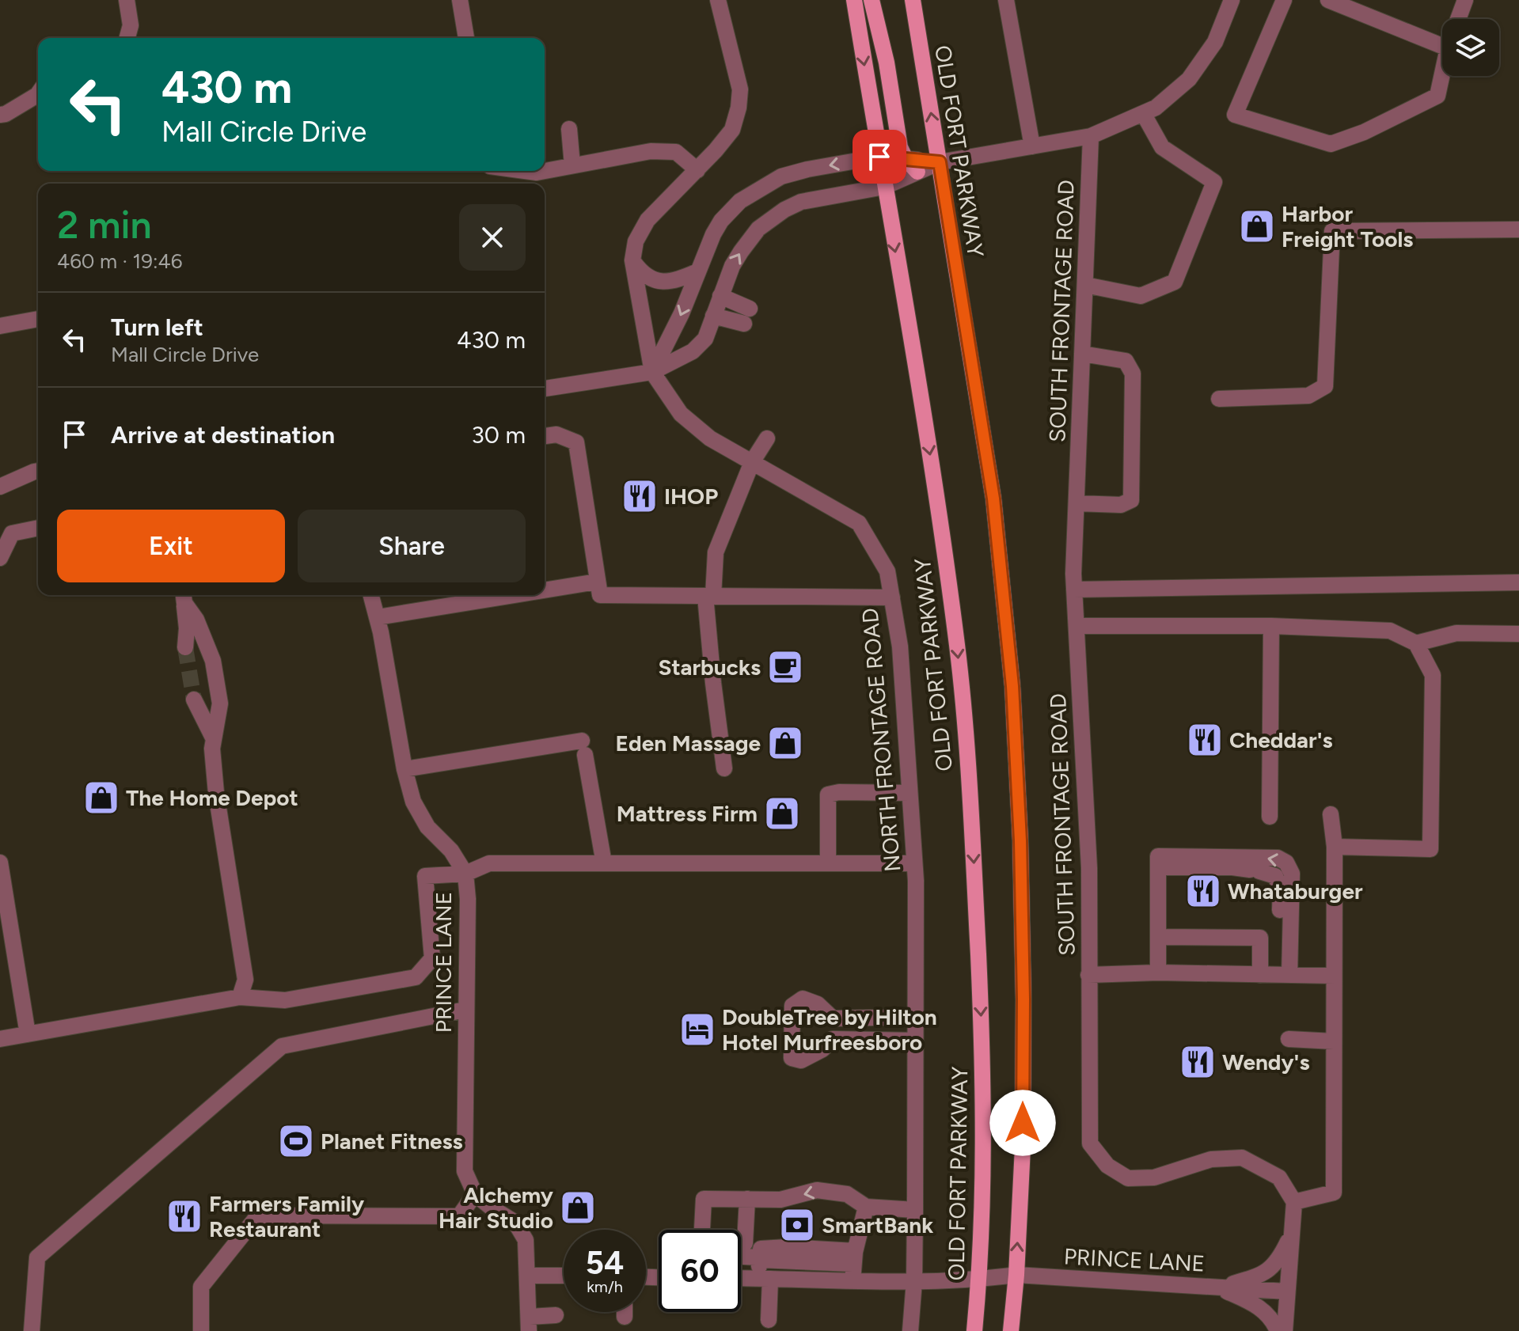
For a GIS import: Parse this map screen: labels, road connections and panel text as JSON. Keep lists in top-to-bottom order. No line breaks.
{"streets":{"main road":["OLD FORT PARKWAY"],"street":["SOUTH FRONTAGE ROAD","NORTH FRONTAGE ROAD","PRINCE LANE"]},"crossings":[["OLD FORT PARKWAY","PRINCE LANE"],["NORTH FRONTAGE ROAD","PRINCE LANE"]],"places":{"shop":["Harbor Freight Tools","Eden Massage","The Home Depot","Mattress Firm","Alchemy Hair Studio"],"restaurant":["IHOP","Cheddar's","Whataburger","Wendy's","Farmers Family Restaurant"],"cafe":["Starbucks"],"hotel":["DoubleTree by Hilton Hotel Murfreesboro"],"sports":["Planet Fitness"],"bank":["SmartBank"]},"page":{"turn":["430 m","Mall Circle Drive"],"heading":["2 min","460 m · 19:46"],"list":[{"name":"Turn left","note":"Mall Circle Drive","value":"430 m"},{"name":"Arrive at destination","value":"30 m"}],"buttons":["Exit","Share"],"speed":"54 km/h","limit":"60"}}
